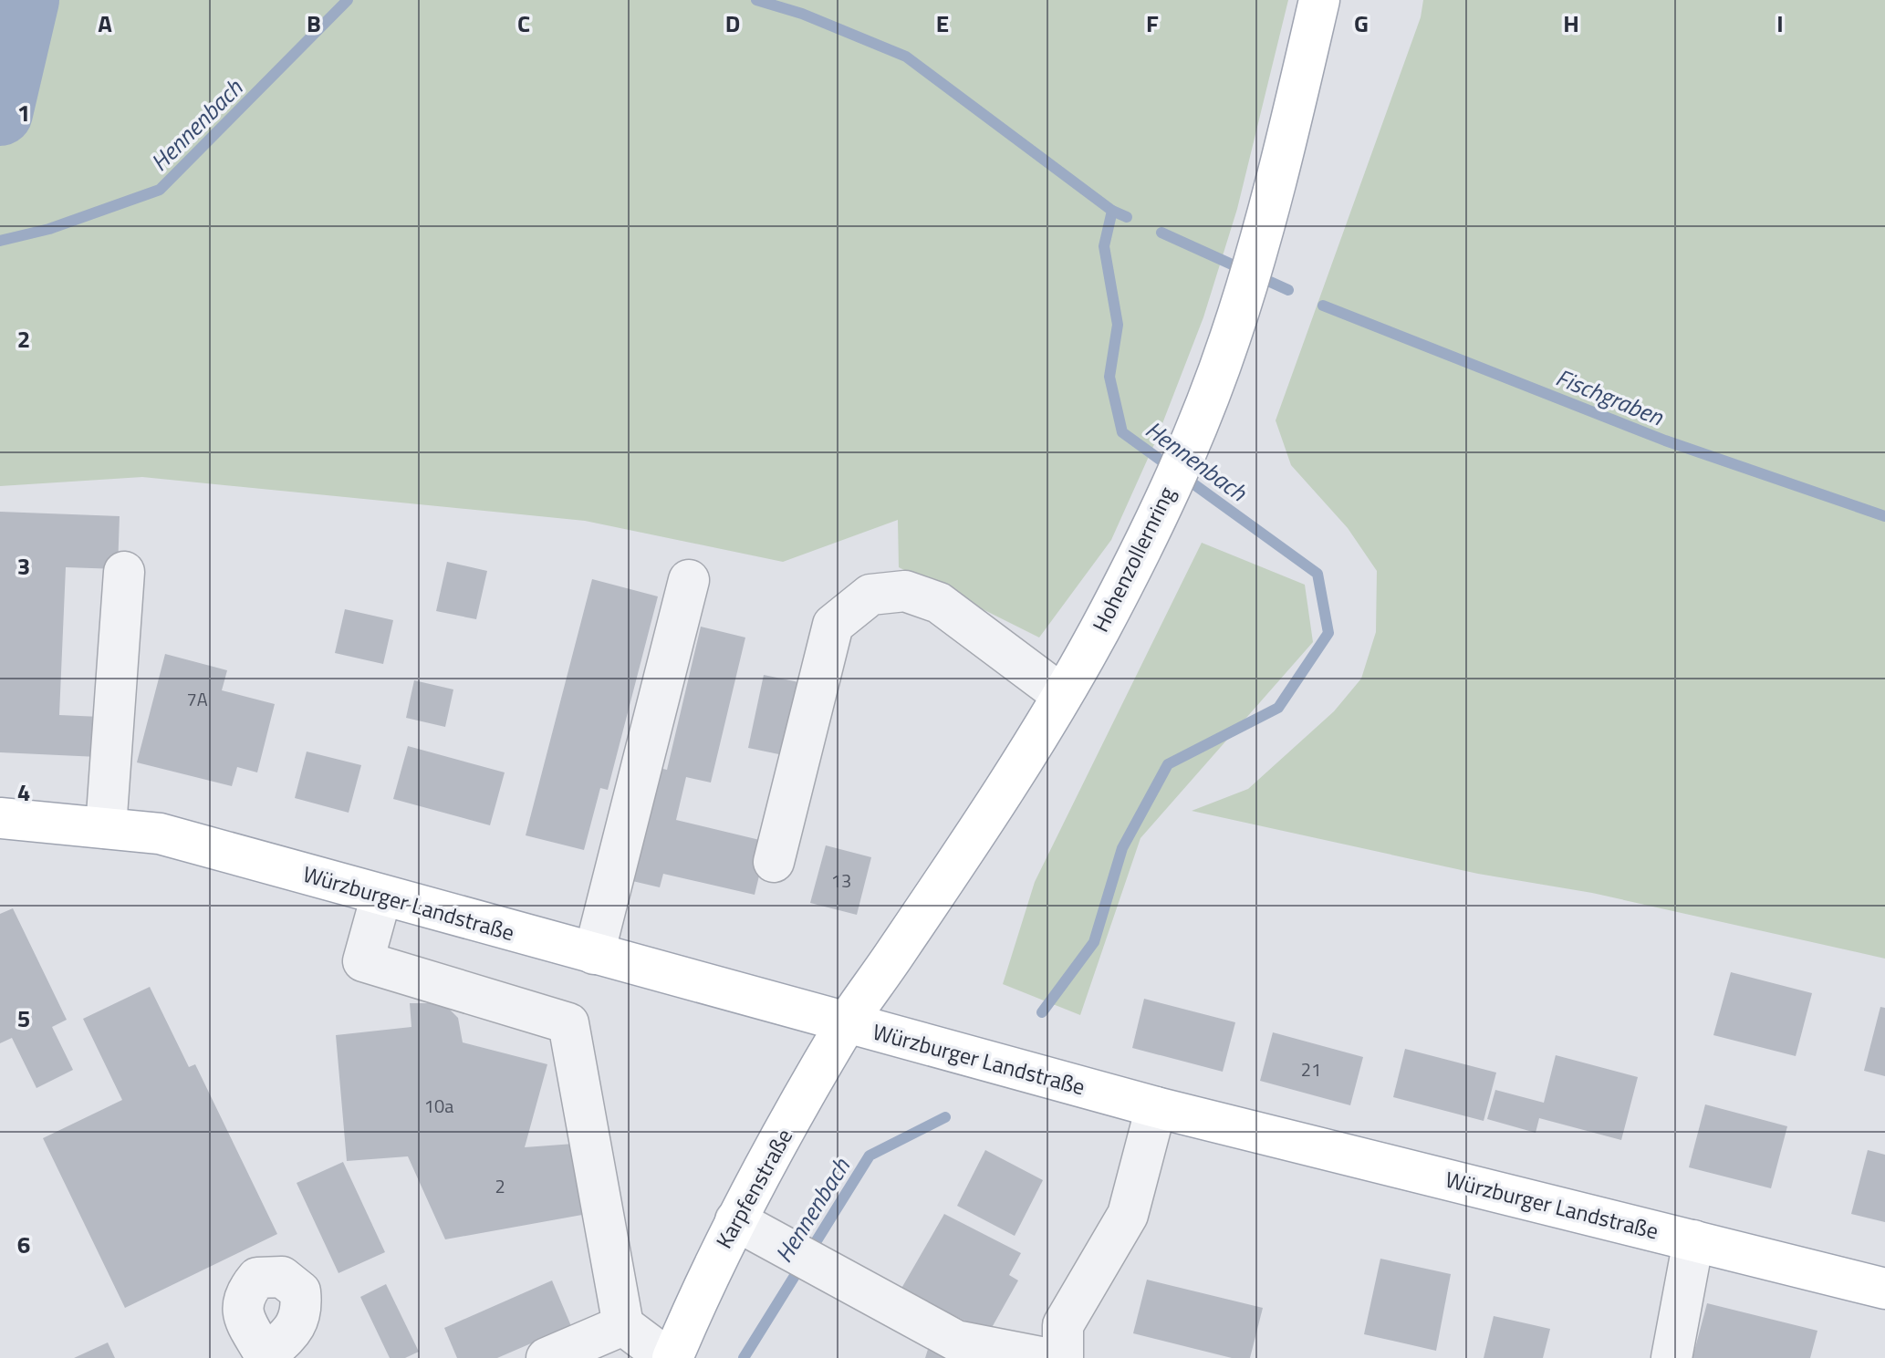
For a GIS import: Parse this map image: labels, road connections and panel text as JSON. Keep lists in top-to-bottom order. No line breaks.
{"streets":{"main road":["Hohenzollernring","Würzburger Landstraße","Karpfenstraße"]},"crossings":[["Hohenzollernring","Würzburger Landstraße"],["Hohenzollernring","Karpfenstraße"],["Würzburger Landstraße","Karpfenstraße"]],"water":["Hennenbach","Fischgraben"],"house_numbers":["7A","13","21","10a","2"],"grid":{"columns":["A","B","C","D","E","F","G","H","I"],"rows":["1","2","3","4","5","6"]}}
